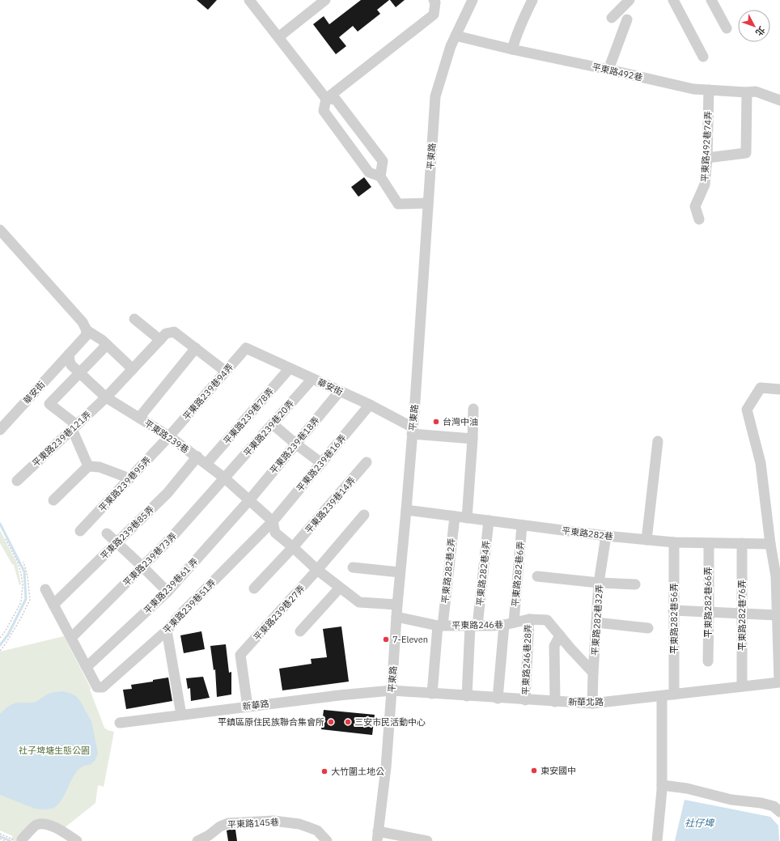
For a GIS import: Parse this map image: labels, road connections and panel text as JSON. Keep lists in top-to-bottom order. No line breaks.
{"streets":{"street":["平東路492巷","平東路492巷74弄","平東路","華安街","平東路239巷94弄","平東路239巷78弄","平東路239巷20弄","平東路239巷","平東路239巷121弄","平東路239巷18弄","平東路239巷16弄","平東路239巷95弄","平東路239巷14弄","平東路239巷85弄","平東路282巷","平東路239巷73弄","平東路282巷2弄","平東路282巷4弄","平東路282巷6弄","平東路239巷61 弄","平東路282巷66弄","平東路239巷51弄","平東路239巷27弄","平東路282巷76弄","平東路282巷56弄","平東路282巷32弄","平東路246巷","平東路246巷28弄","新華北路","新華路","平東路145巷"]},"crossings":[["平東路492巷","平東路492巷74弄"],["平東路492巷","平東路"],["平東路","華安街"],["平東路","平東路239巷"],["平東路","平東路282巷"],["平東路","平東路246巷"],["平東路","新華北路"],["平東路","新華路"],["華安街","平東路239巷94弄"],["華安街","平東路239巷78弄"],["華安街","平東路239巷20弄"],["華安街","平東路239巷"],["華安街","平東路239巷18弄"],["華安街","平東路239巷16弄"],["平東路239巷94弄","平東路239巷"],["平東路239巷94弄","平東路239巷95弄"],["平東路239巷78弄","平東路239巷"],["平東路239巷20弄","平東路239巷"],["平東路239巷20弄","平東路239巷73弄"],["平東路239巷","平東路239巷121弄"],["平東路239巷","平東路239巷18弄"],["平東路239巷","平東路239巷16弄"],["平東路239巷","平東路239巷95弄"],["平東路239巷","平東路239巷14弄"],["平東路239巷","平東路239巷85弄"],["平東路239巷","平東路239巷73弄"],["平東路239巷","平東路239巷61 弄"],["平東路239巷","平東路239巷51弄"],["平東路239巷","平東路239巷27弄"],["平東路239巷18弄","平東路239巷61 弄"],["平東路239巷16弄","平東路239巷51弄"],["平東路282巷","平東路282巷2弄"],["平東路282巷","平東路282巷4弄"],["平東路282巷","平東路282巷6弄"],["平東路282巷","平東路282巷66弄"],["平東路282巷","平東路282巷76弄"],["平東路282巷","平東路282巷56弄"],["平東路282巷","平東路282巷32弄"],["平東路282巷2弄","平東路246巷"],["平東路282巷2弄","新華北路"],["平東路282巷4弄","平東路246巷"],["平東路282巷4弄","新華北路"],["平東路282巷6弄","平東路246巷"],["平東路282巷6弄","新華北路"],["平東路239巷61 弄","平東路239巷51弄"],["平東路239巷27弄","新華路"],["平東路282巷76弄","新華北路"],["平東路282巷56弄","新華北路"],["平東路282巷32弄","平東路246巷"],["平東路282巷32弄","新華北路"],["平東路246巷","平東路246巷28弄"],["平東路246巷28弄","新華北路"],["新華北路","新華路"]],"water":["社仔埤"],"parks":["社子埤塘生態公園"],"places":["台灣中油","7-Eleven","平鎮區原住民族聯合集會所","三安市民活動中心","東安國中","大竹圍土地公"],"north":"bottom right"}
